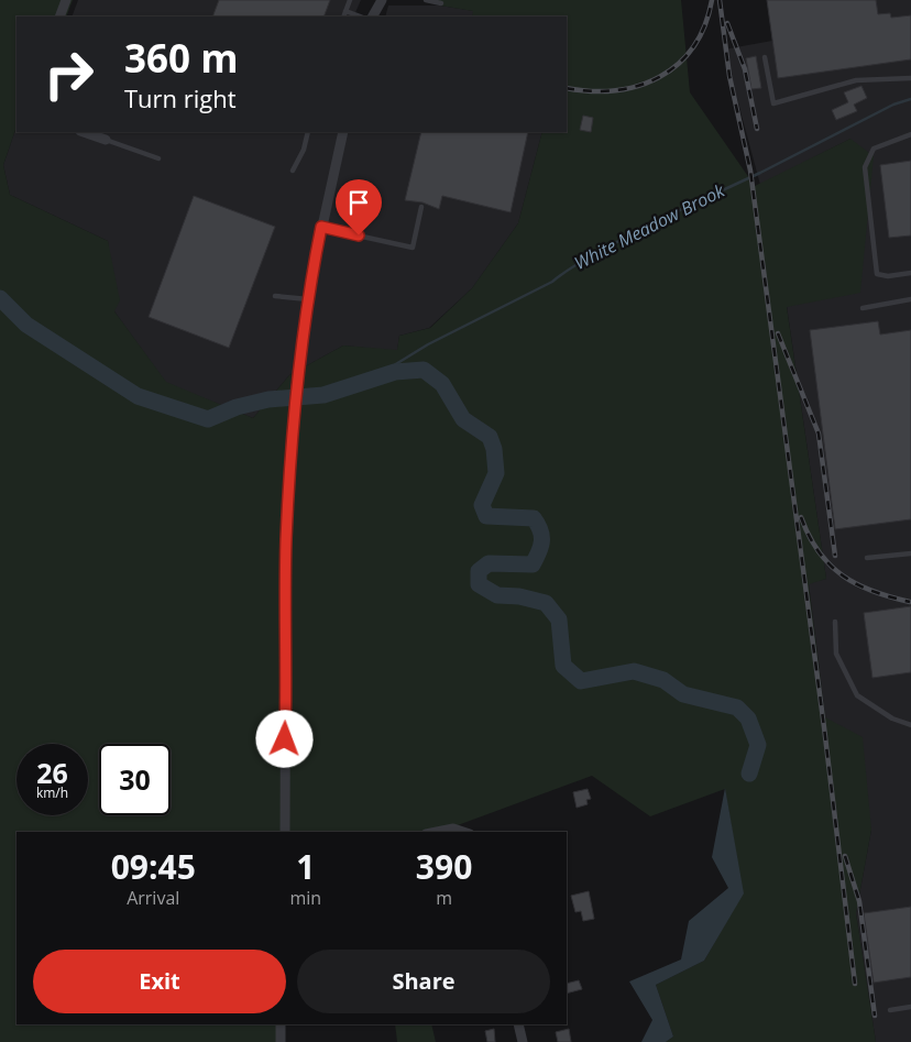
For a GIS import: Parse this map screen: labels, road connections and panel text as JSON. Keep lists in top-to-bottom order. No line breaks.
{"water":["White Meadow Brook"],"page":{"turn":["360 m","Turn right"],"speed":"26 km/h","limit":"30","eta":["09:45","Arrival","1","min","390","m"],"buttons":["Exit","Share"]}}
